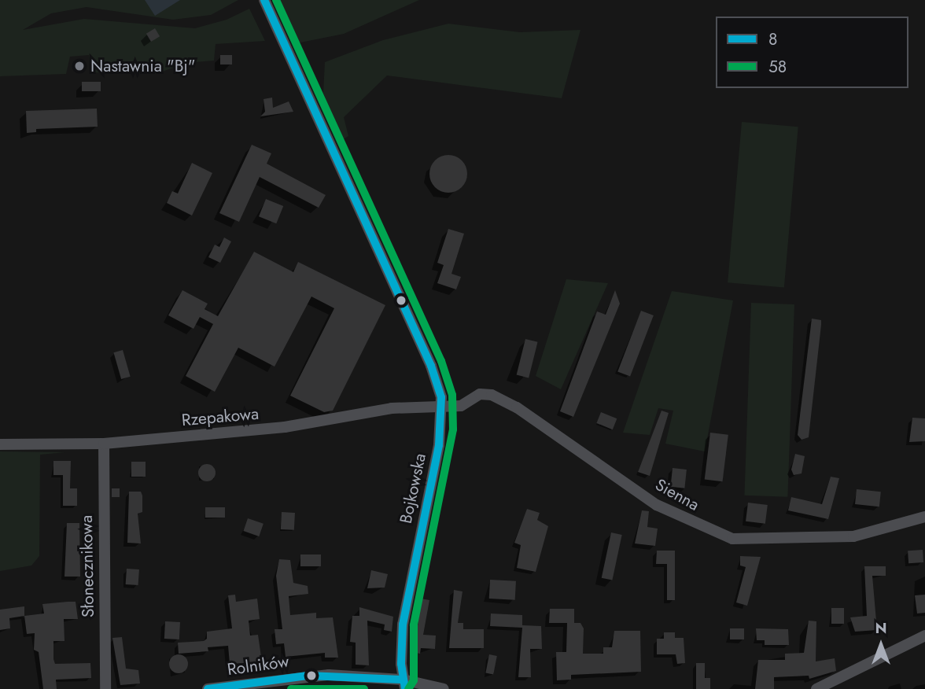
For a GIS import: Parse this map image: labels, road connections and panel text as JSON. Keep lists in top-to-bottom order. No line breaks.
{"streets":{"street":["Rzepakowa","Bojkowska","Sienna","Słonecznikowa","Rolników"]},"crossings":[["Rzepakowa","Bojkowska"],["Rzepakowa","Sienna"],["Rzepakowa","Słonecznikowa"],["Bojkowska","Sienna"],["Bojkowska","Rolników"]],"places":["Nastawnia \"Bj\""],"lines":["transit line 8","transit line 58"],"legend":["8","58"],"north":"top"}
